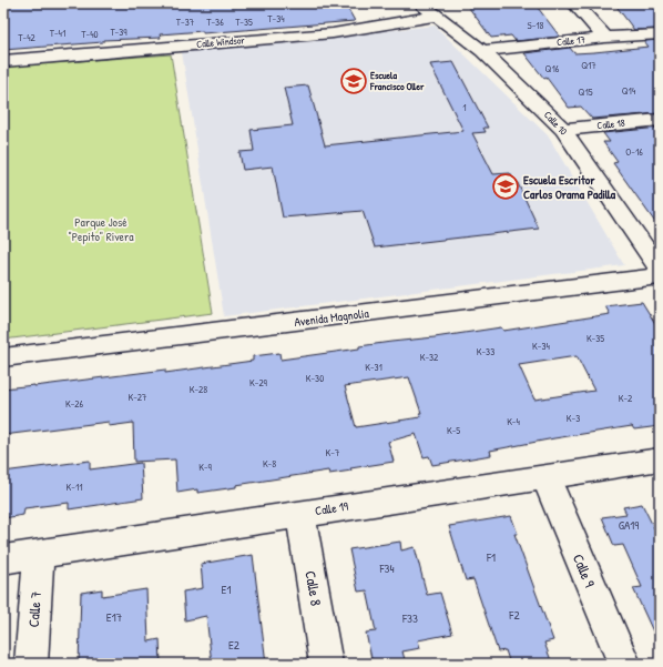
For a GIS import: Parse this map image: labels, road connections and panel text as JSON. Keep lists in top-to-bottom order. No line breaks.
{"streets":{"street":["Calle 17","Calle Windsor","Calle 10","Calle 18","Avenida Magnolia","Calle 19","Calle 9","Calle 8","Calle 7"]},"crossings":[["Calle 17","Calle 10"],["Calle Windsor","Calle 10"],["Calle 10","Calle 18"],["Calle 19","Calle 9"],["Calle 19","Calle 8"],["Calle 19","Calle 7"]],"parks":["Parque José \"Pepito\" Rivera"],"places":{"school or university":["Escuela Francisco Oller","Escuela Escritor Carlos Orama Padilla"]},"house_numbers":["T-34","T-37","T-36","T-35","S-18","T-39","T-41","T-40","T-42","Q17","Q16","Q14","Q15","1","O-16","K-35","K-34","K-33","K-32","K-31","K-30","K-29","K-28","K-27","K-2","K-26","K-3","K-4","K-5","K-7","K-8","K-9","K-11","GA19","F1","F34","E1","F2","E17","F33","E2"]}
